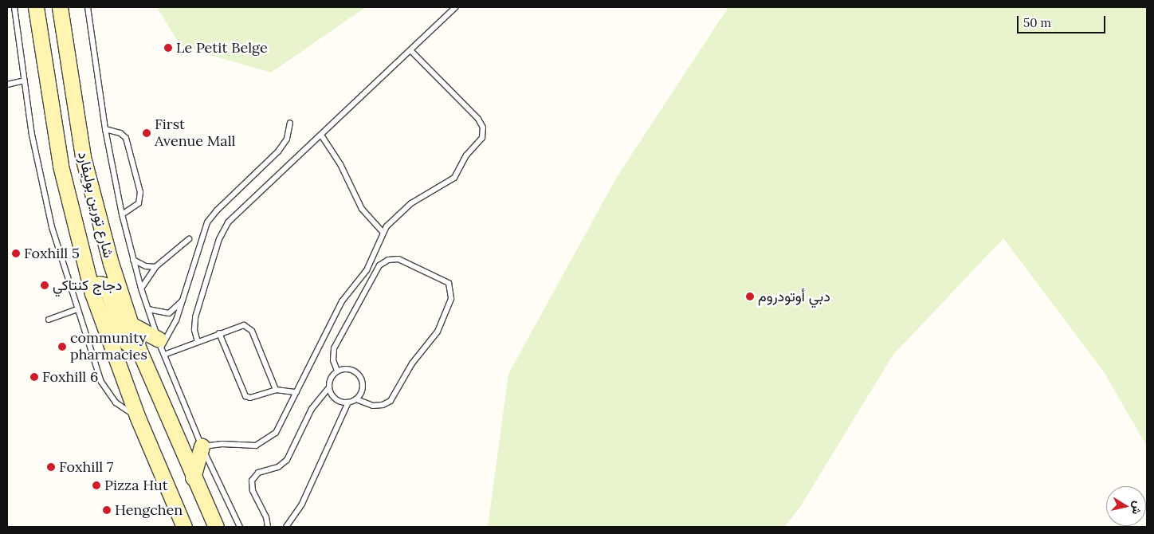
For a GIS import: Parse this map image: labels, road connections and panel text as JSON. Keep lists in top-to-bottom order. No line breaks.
{"streets":{"main road":["شارع تورين بوليفارد"]},"places":["Le Petit Belge","First Avenue Mall","Foxhill 5","دجاج كنتاكي","دبي أوتودروم","community pharmacies","Foxhill 6","Foxhill 7","Pizza Hut","Hengchen"],"scale_bar":"50 m","north":"right"}
